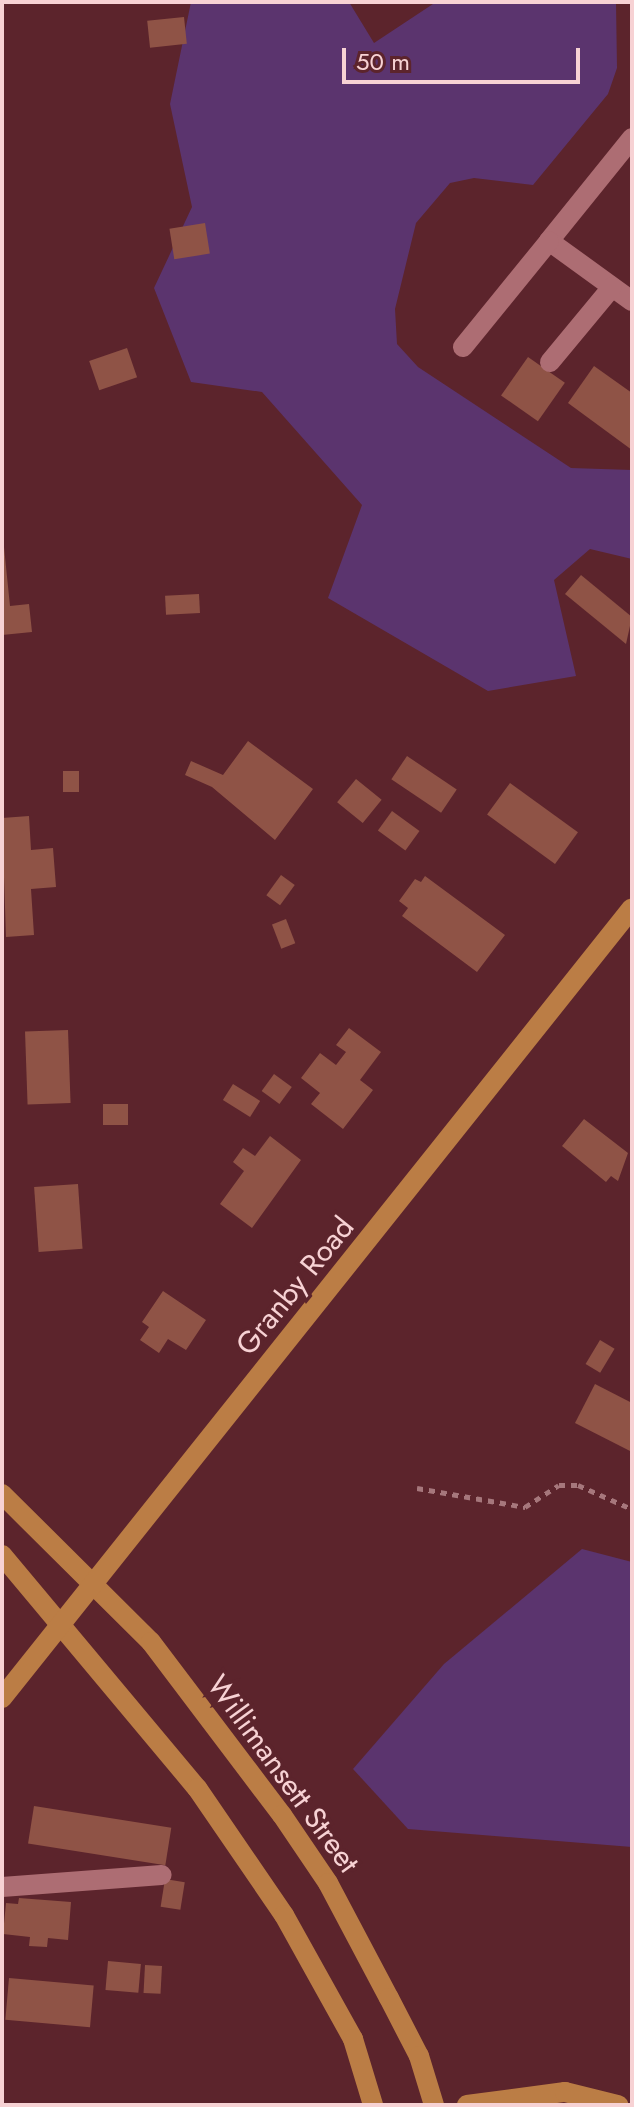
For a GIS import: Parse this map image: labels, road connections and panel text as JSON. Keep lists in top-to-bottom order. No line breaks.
{"streets":{"main road":["Granby Road","Willimansett Street"]},"crossings":[["Granby Road","Willimansett Street"]],"scale_bar":"50 m"}
